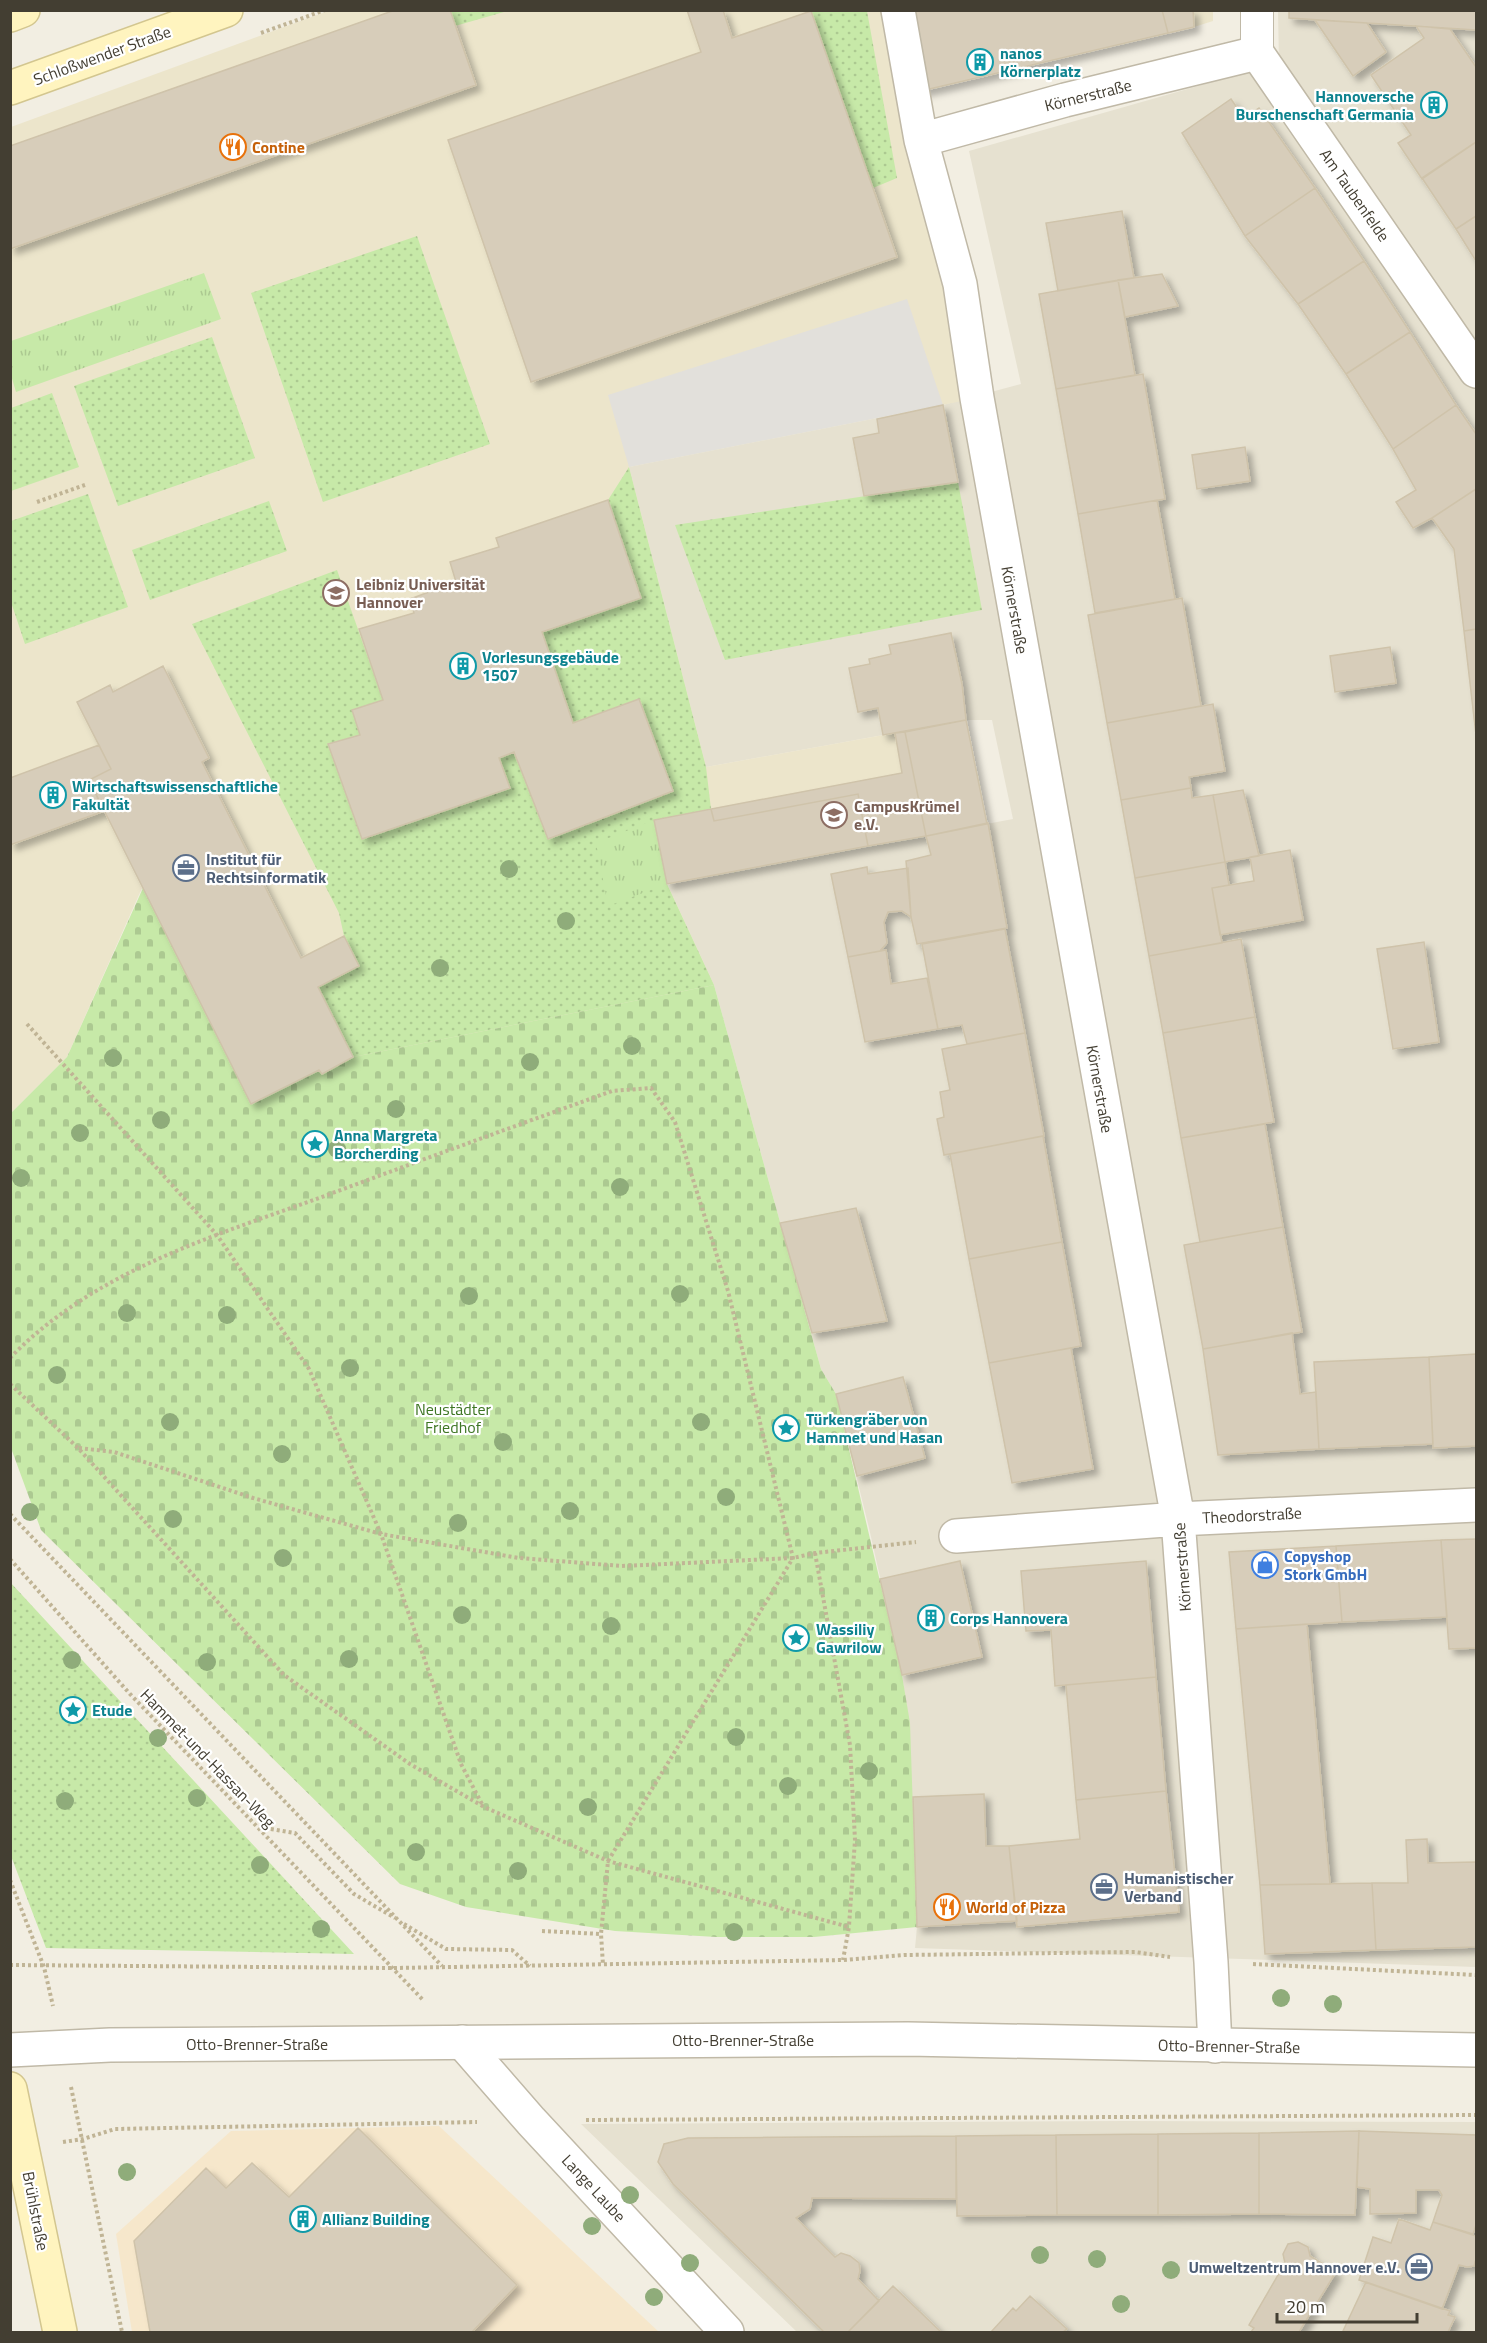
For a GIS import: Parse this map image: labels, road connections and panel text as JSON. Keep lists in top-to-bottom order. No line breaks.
{"streets":{"main road":["Schloßwender Straße","Brühlstraße"],"street":["Körnerstraße","Am Taubenfelde","Theodorstraße","Otto-Brenner-Straße","Lange Laube"],"path":["Hammet-und-Hassan-Weg"]},"crossings":[["Körnerstraße","Am Taubenfelde"],["Körnerstraße","Theodorstraße"],["Körnerstraße","Otto-Brenner-Straße"],["Otto-Brenner-Straße","Lange Laube"]],"parks":["Neustädter Friedhof"],"places":{"building":["nanos Körnerplatz","Hannoversche Burschenschaft Germania","Vorlesungsgebäude 1507","Wirtschaftswissenschaftliche Fakultät","Corps Hannovera","Allianz Building"],"restaurant":["Contine","World of Pizza"],"school or university":["Leibniz Universität Hannover","CampusKrümel e.V."],"office":["Institut für Rechtsinformatik","Humanistischer Verband","Umweltzentrum Hannover e.V."],"place":["Anna Margreta Borcherding","Türkengräber von Hammet und Hasan","Wassiliy Gawrilow","Etude"],"shop":["Copyshop Stork GmbH"]},"scale_bar":"20 m"}
